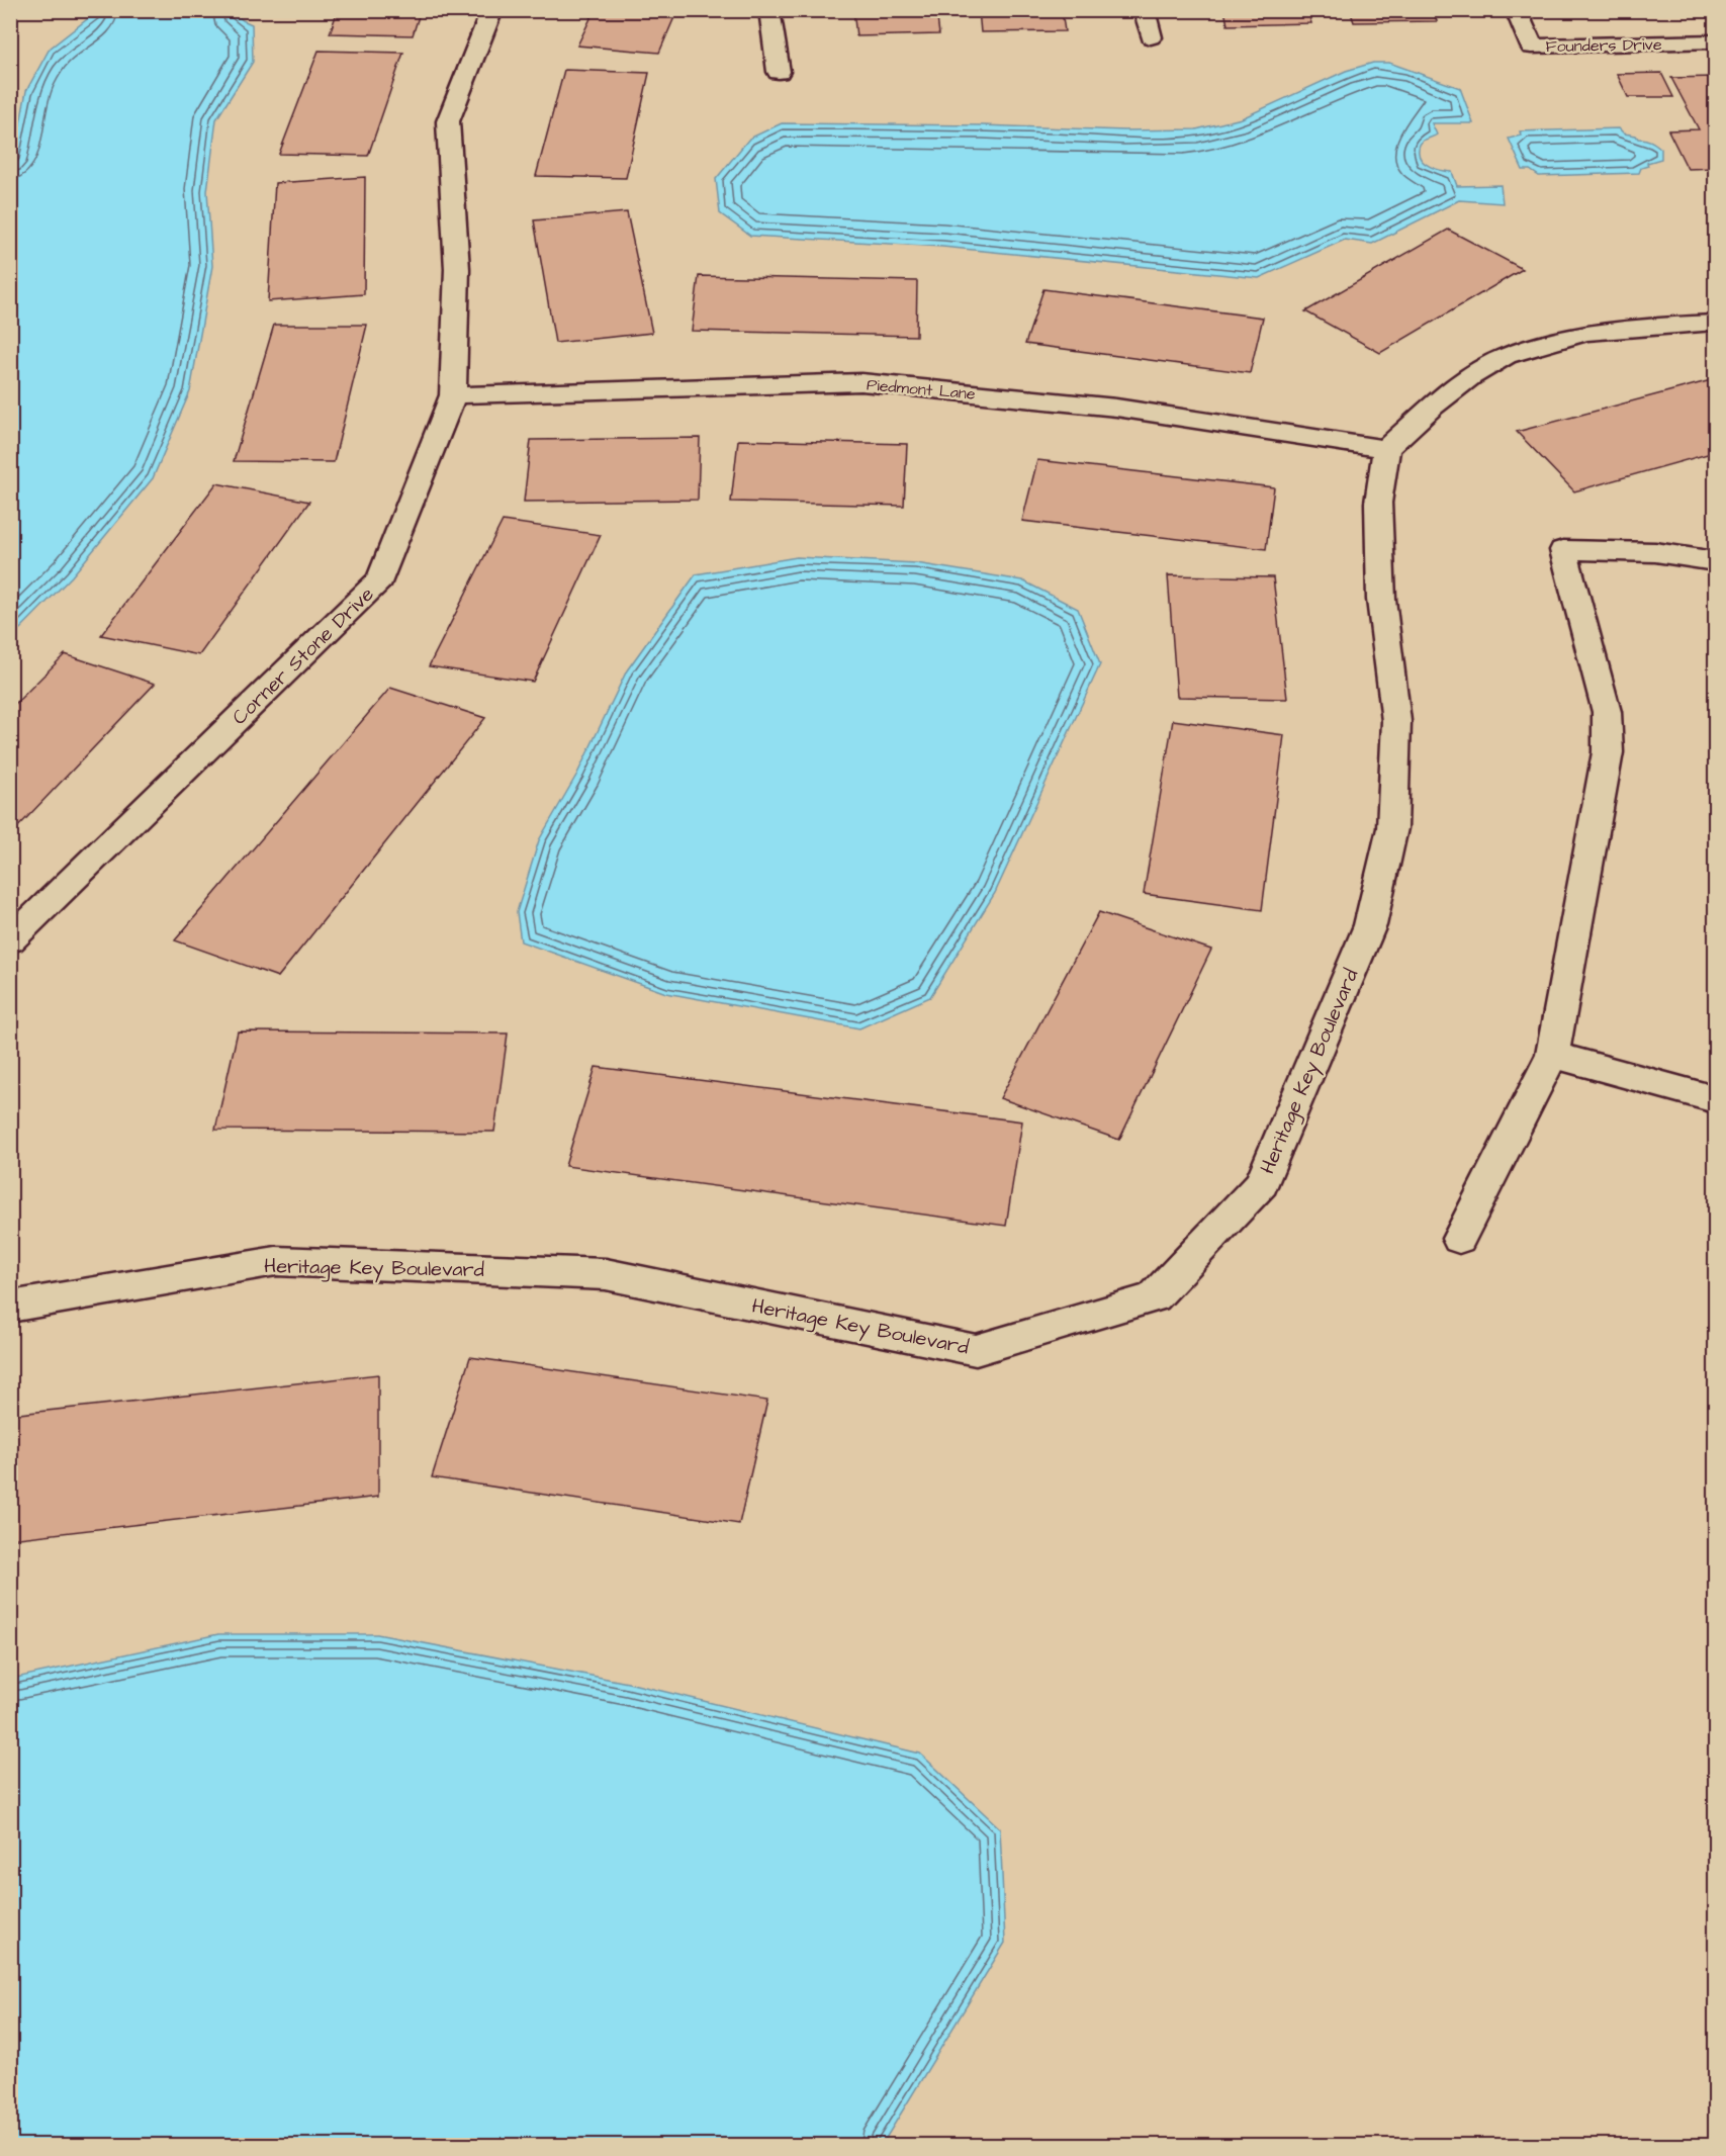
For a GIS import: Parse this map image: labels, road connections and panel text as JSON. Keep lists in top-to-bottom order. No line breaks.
{"streets":{"street":["Founders Drive","Piedmont Lane","Corner Stone Drive","Heritage Key Boulevard"]},"crossings":[["Piedmont Lane","Corner Stone Drive"],["Piedmont Lane","Heritage Key Boulevard"]]}
